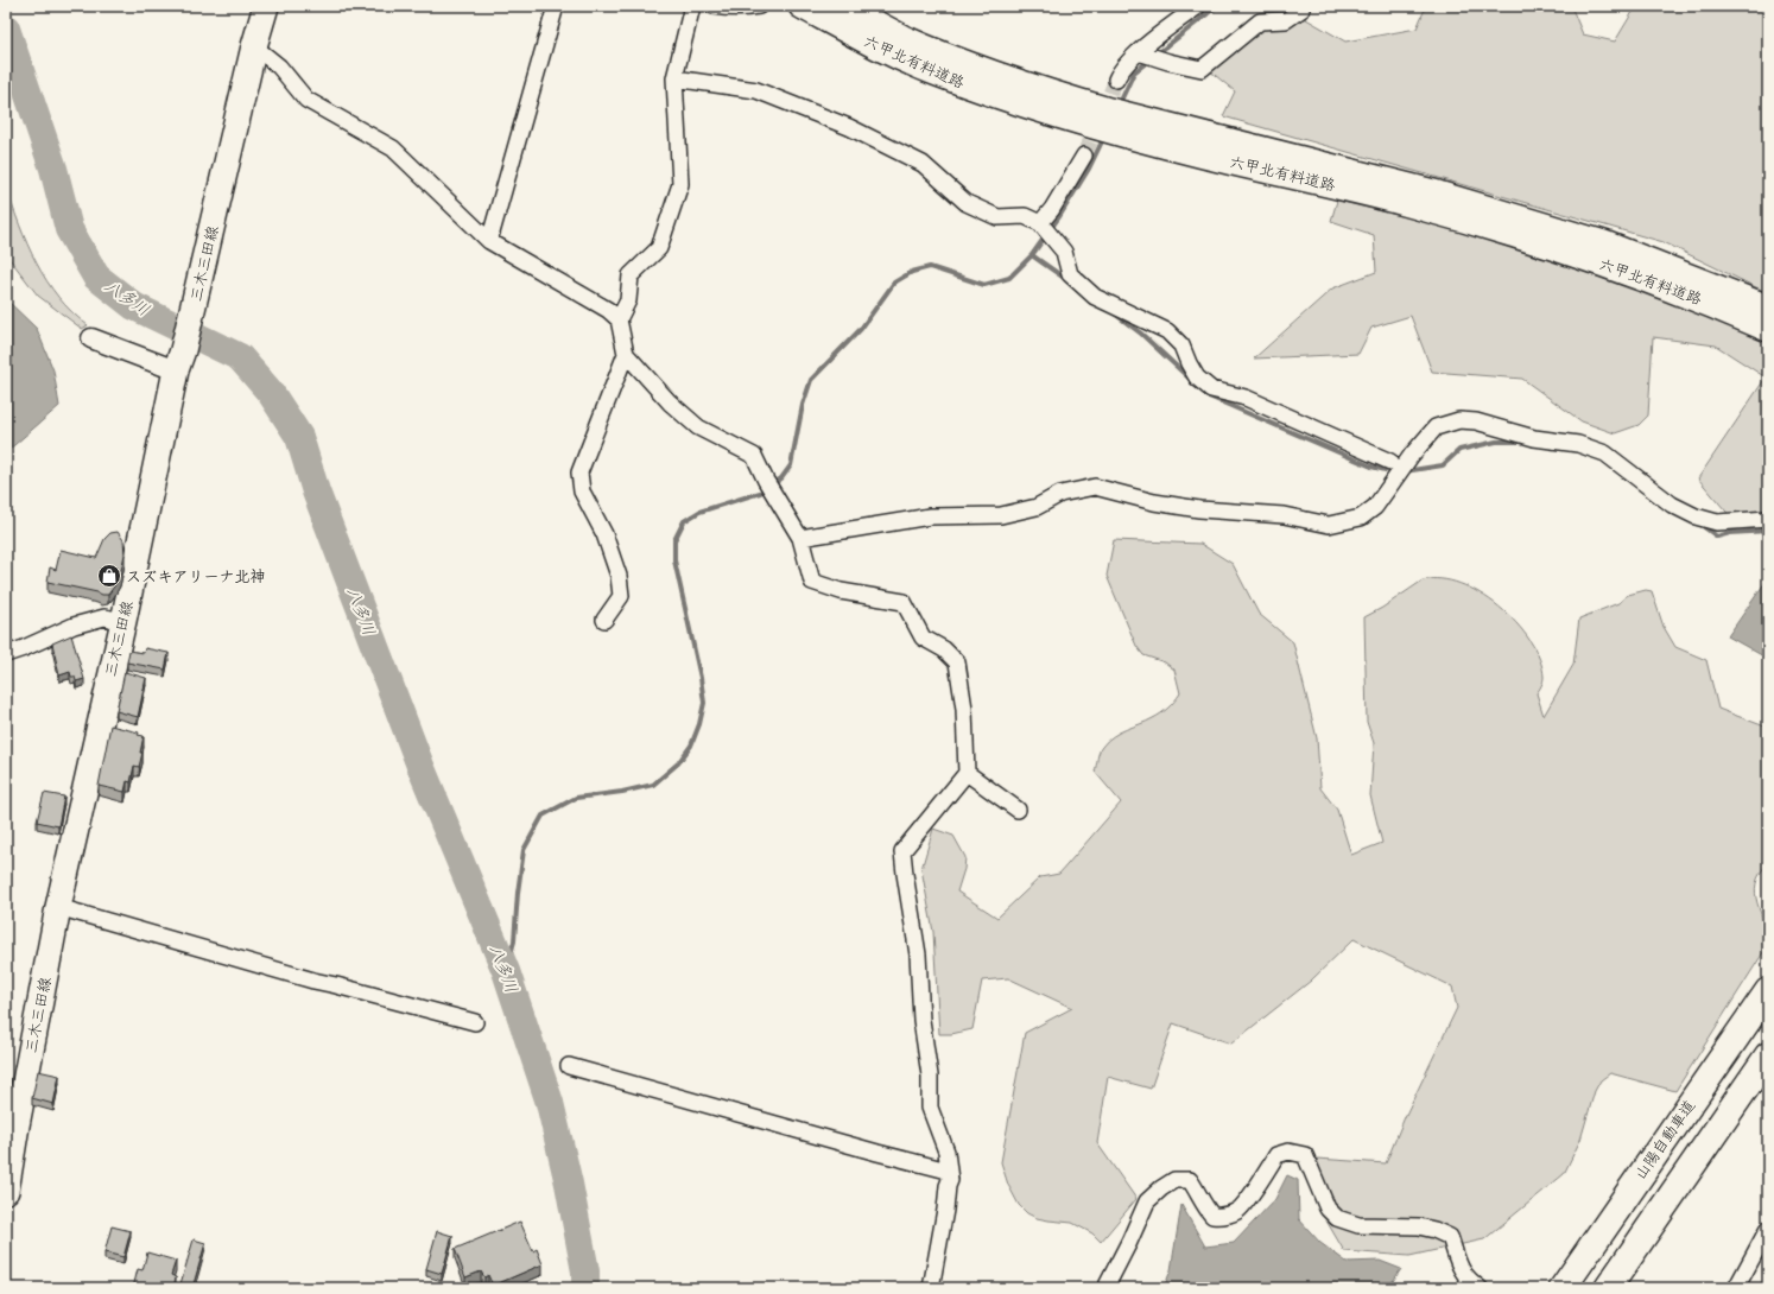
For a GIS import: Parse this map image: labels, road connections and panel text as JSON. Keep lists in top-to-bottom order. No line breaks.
{"streets":{"highway":["山陽自動車道"],"main road":["六甲北有料道路","三木三田線"]},"water":["八多川"],"places":{"shop":["スズキアリーナ北神"]}}
